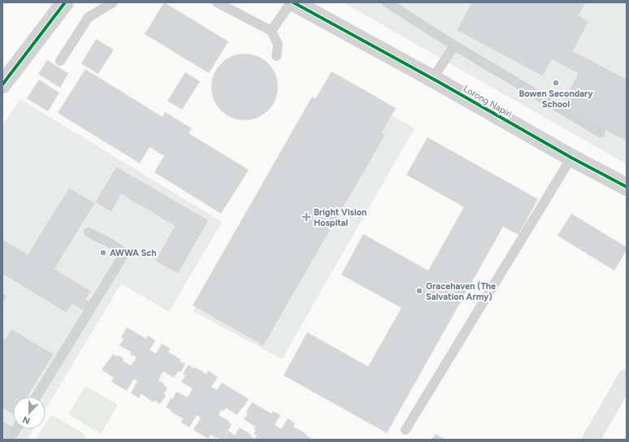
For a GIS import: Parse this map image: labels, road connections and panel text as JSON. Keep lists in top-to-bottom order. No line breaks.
{"streets":{"street":["Lorong Napiri"]},"places":{"other":["Bowen Secondary School","AWWA Sch","Gracehaven (The Salvation Army)"],"health":["Bright Vision Hospital"]},"north":"bottom"}
